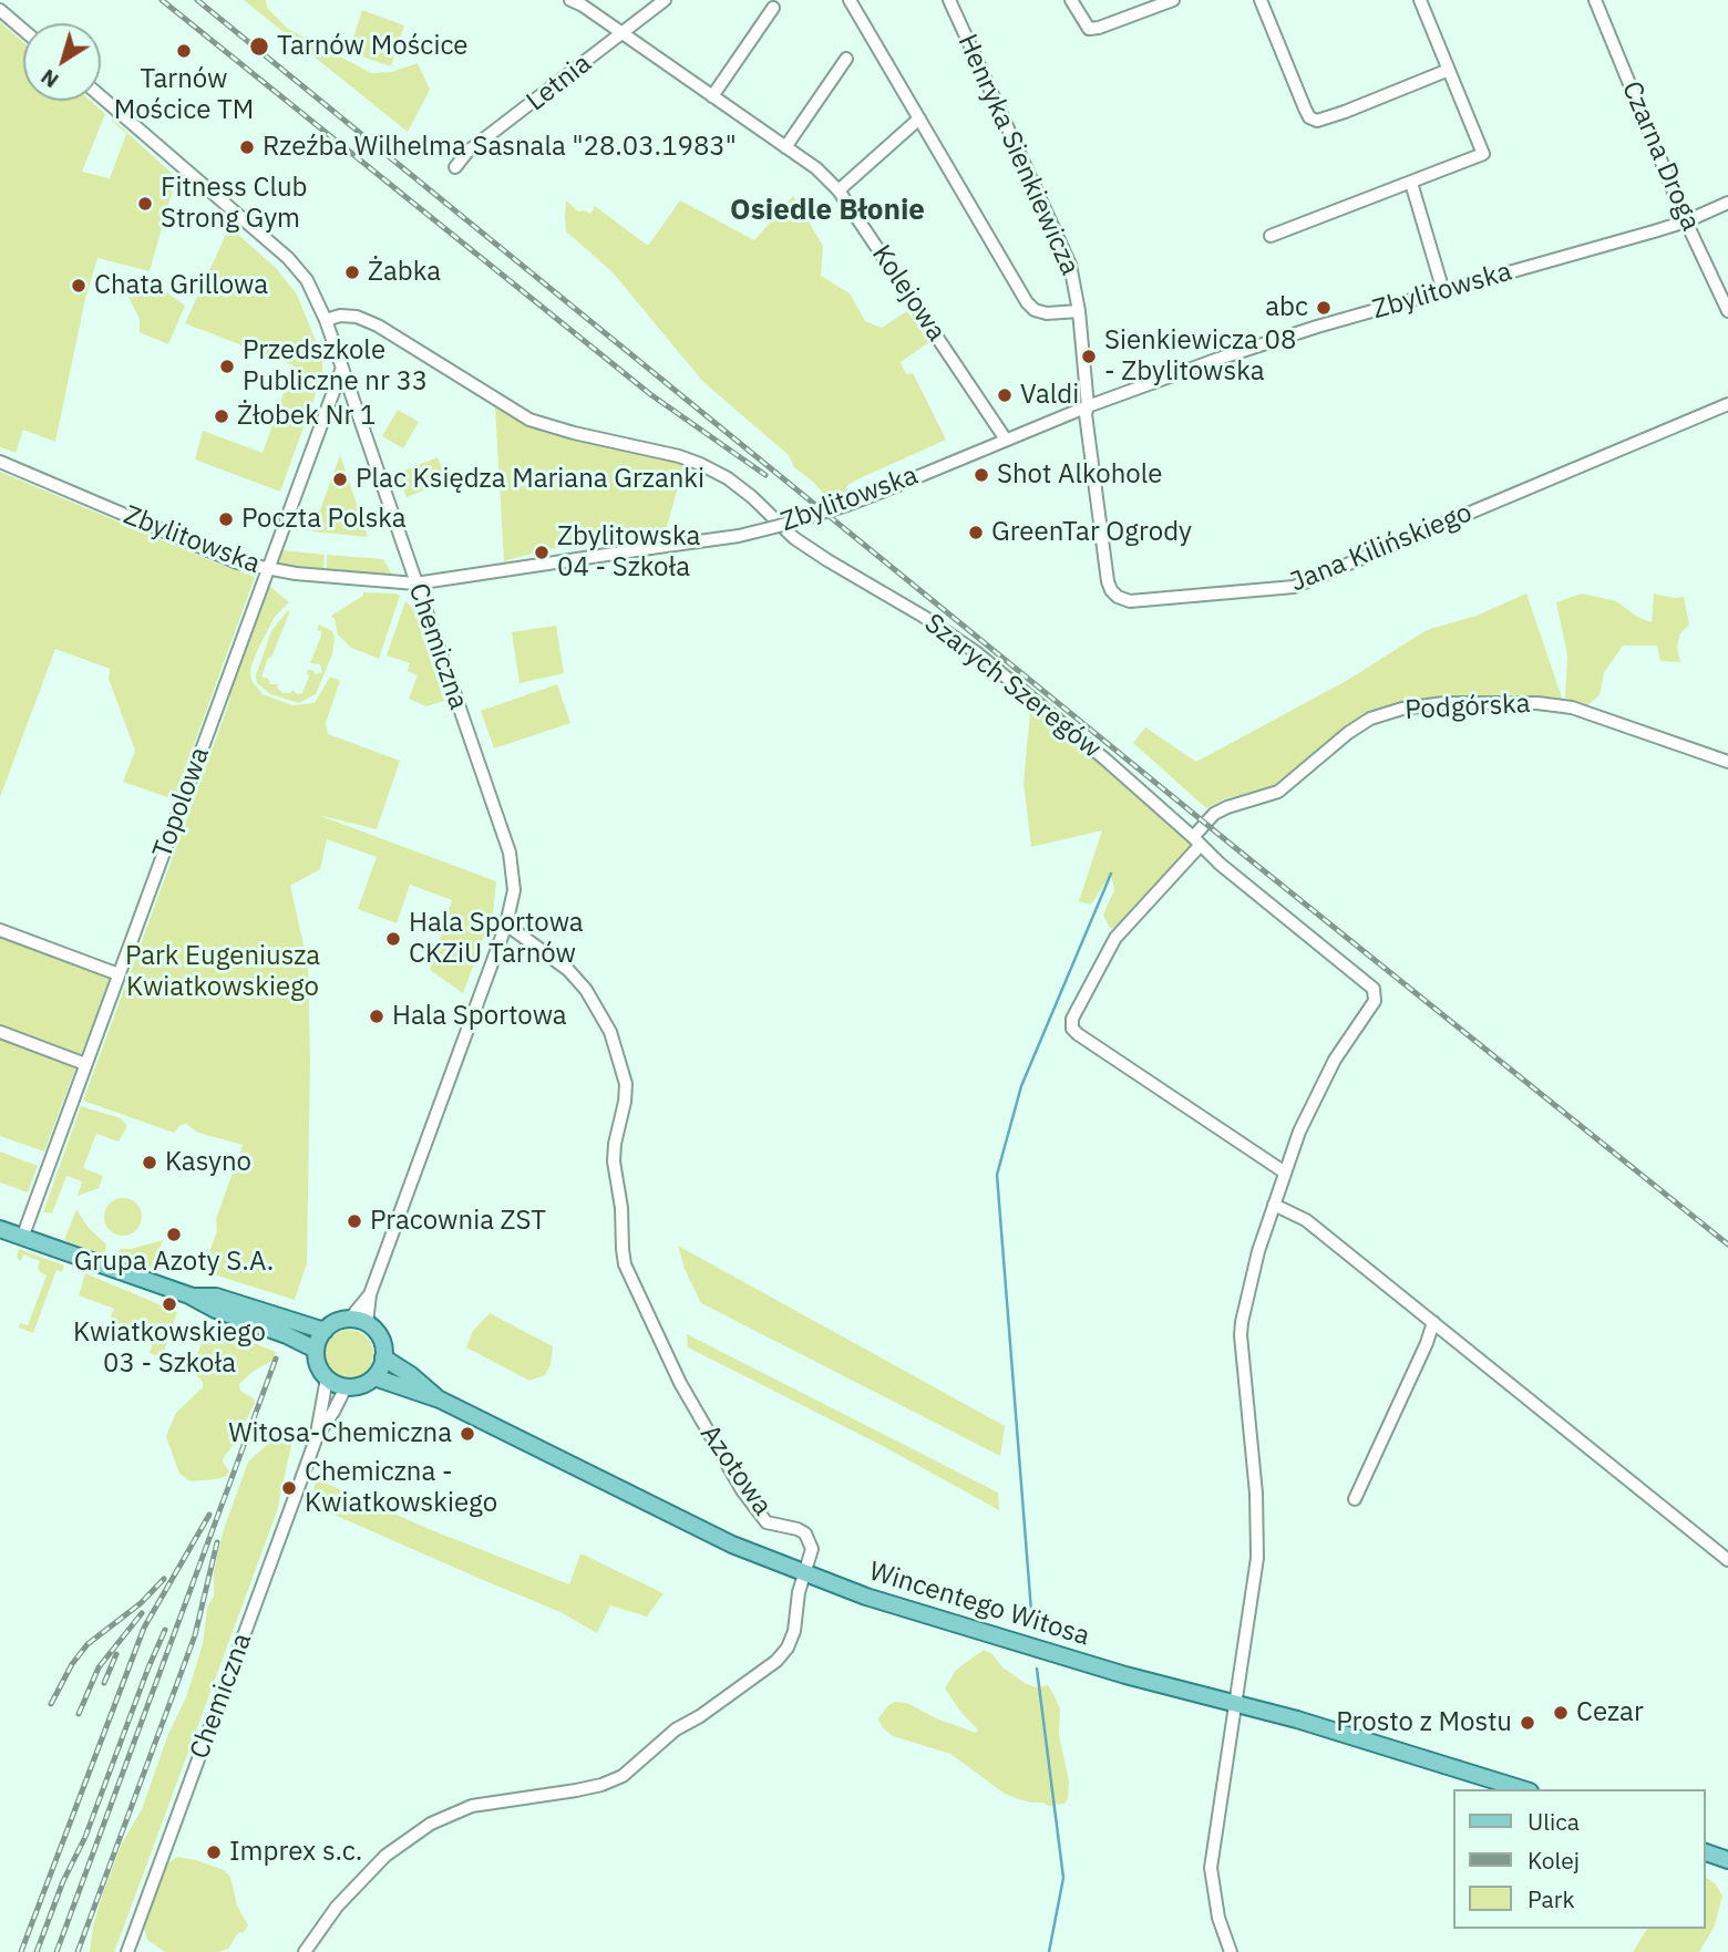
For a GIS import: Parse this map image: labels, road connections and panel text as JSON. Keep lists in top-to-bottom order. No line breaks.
{"streets":{"main road":["Wincentego Witosa"],"street":["Letnia","Henryka Sienkiewicza","Czarna Droga","Zbylitowska","Kolejowa","Jana Kilińskiego","Chemiczna","Szarych Szeregów","Podgórska","Topolowa","Azotowa"]},"crossings":[["Letnia","Kolejowa"],["Henryka Sienkiewicza","Zbylitowska"],["Henryka Sienkiewicza","Jana Kilińskiego"],["Czarna Droga","Zbylitowska"],["Zbylitowska","Kolejowa"],["Zbylitowska","Jana Kilińskiego"],["Zbylitowska","Chemiczna"],["Zbylitowska","Topolowa"],["Chemiczna","Szarych Szeregów"],["Chemiczna","Topolowa"],["Chemiczna","Azotowa"],["Chemiczna","Wincentego Witosa"],["Szarych Szeregów","Podgórska"],["Azotowa","Wincentego Witosa"]],"districts":["Osiedle Błonie"],"parks":["Park Eugeniusza Kwiatkowskiego"],"places":["Tarnów Mościce","Tarnów Mościce TM","Rzeźba Wilhelma Sasnala \"28.03.1983\"","Fitness Club Strong Gym","Żabka","Chata Grillowa","abc","Sienkiewicza 08 - Zbylitowska","Przedszkole Publiczne nr 33","Valdi","Żłobek Nr 1","Shot Alkohole","Plac Księdza Mariana Grzanki","Poczta Polska","GreenTar Ogrody","Zbylitowska 04 - Szkoła","Hala Sportowa CKZiU Tarnów","Hala Sportowa","Kasyno","Pracownia ZST","Grupa Azoty S.A.","Kwiatkowskiego 03 - Szkoła","Witosa-Chemiczna","Chemiczna - Kwiatkowskiego","Cezar","Prosto z Mostu","Imprex s.c."],"legend":["Ulica","Kolej","Park"],"north":"bottom left"}
